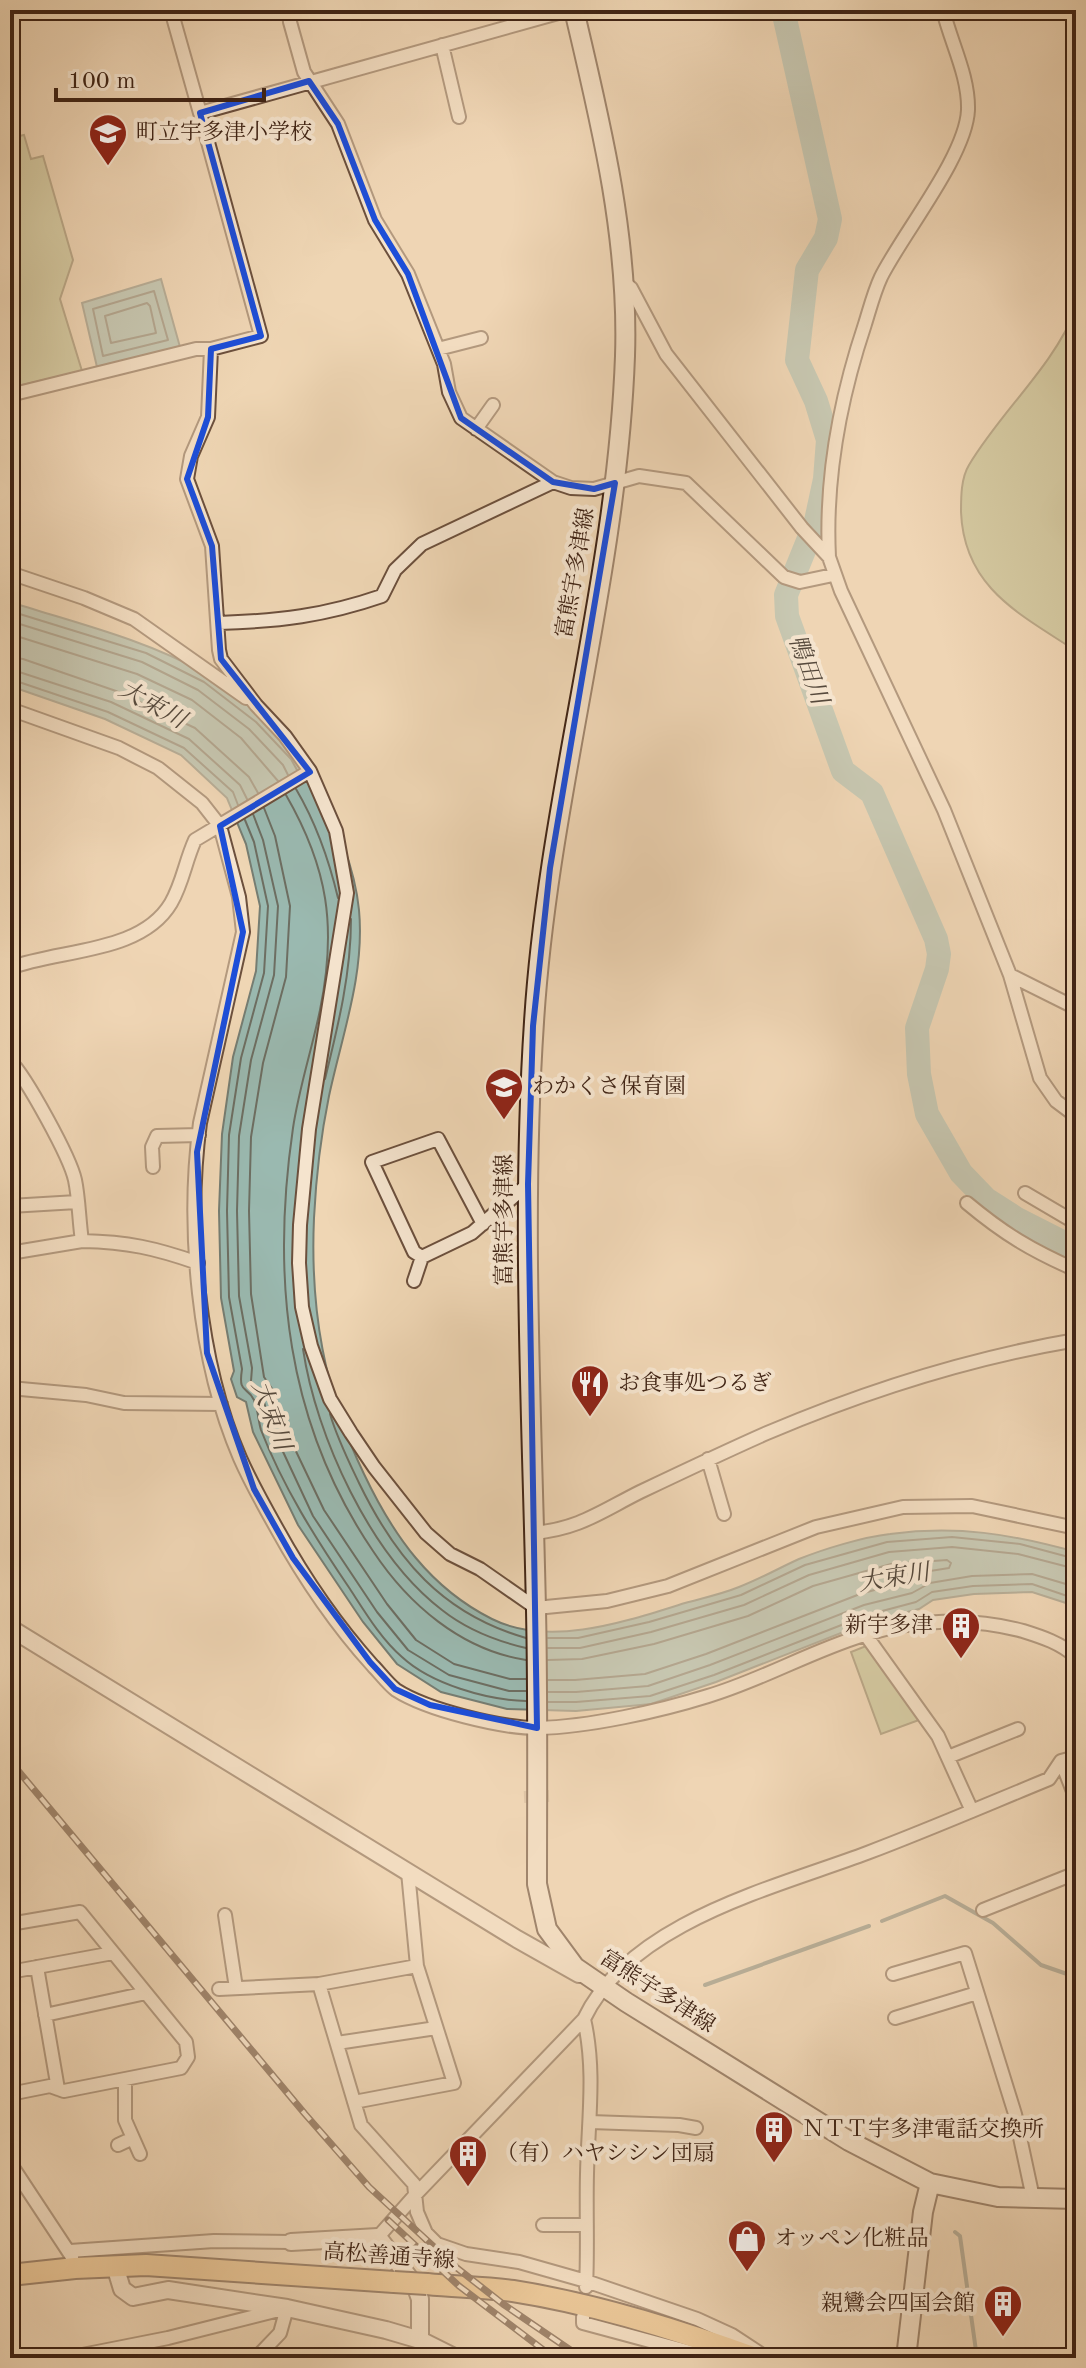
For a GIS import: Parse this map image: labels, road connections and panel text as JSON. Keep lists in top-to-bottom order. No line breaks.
{"streets":{"main road":["富熊宇多津線","高松善通寺線"]},"water":["鴨田川","大束川"],"places":{"school or university":["町立宇多津小学校","わかくさ保育園"],"restaurant":["お食事処つるぎ"],"building":["新宇多津","ＮＴＴ宇多津電話交換所","（有）ハヤシシン団扇","親鸞会四国会館"],"shop":["オッペン化粧品"]},"scale_bar":"100 m"}
